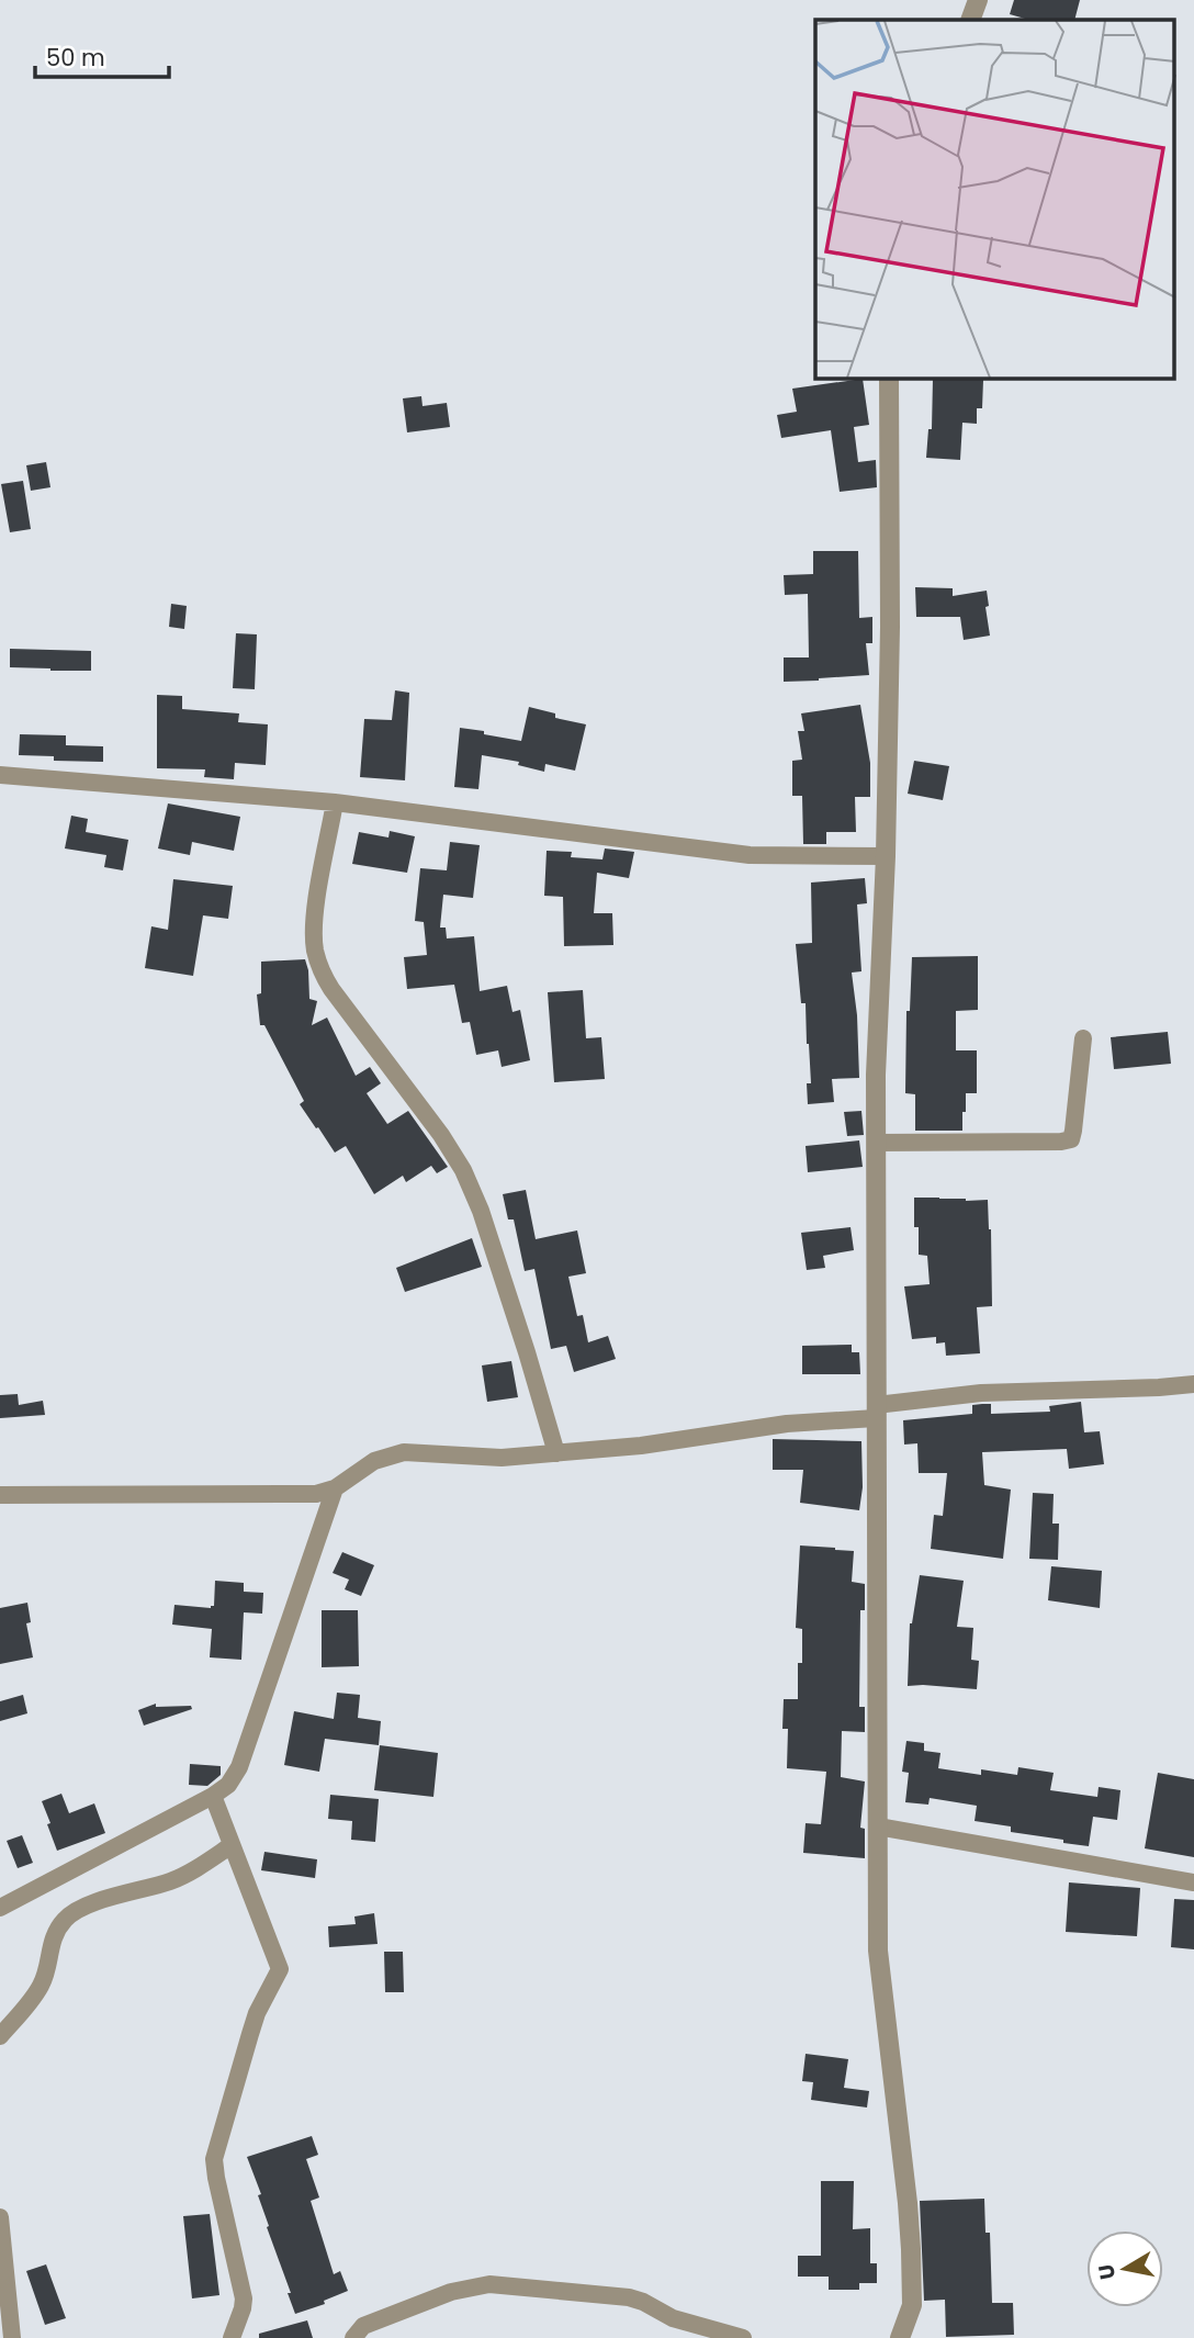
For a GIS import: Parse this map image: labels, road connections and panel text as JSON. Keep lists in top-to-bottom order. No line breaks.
{"scale_bar":"50 m","north":"left"}
